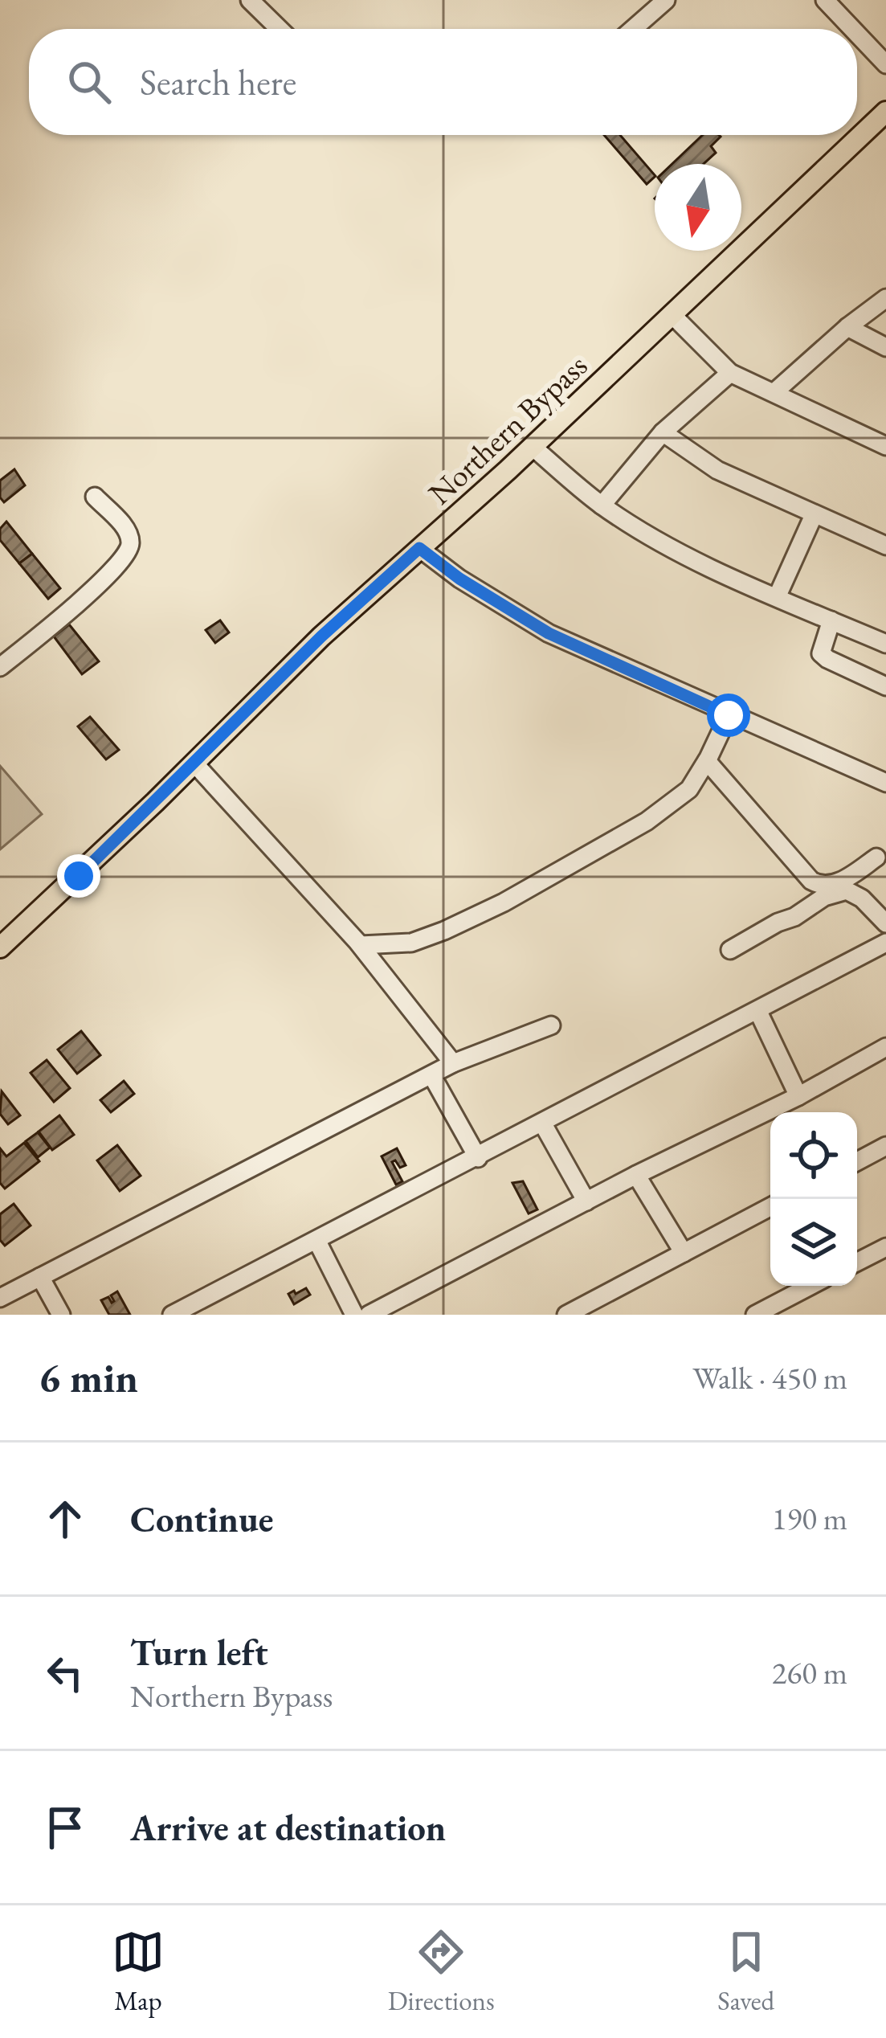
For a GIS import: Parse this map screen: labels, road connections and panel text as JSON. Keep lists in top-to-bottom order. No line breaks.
{"streets":{"main road":["Northern Bypass"]},"north":"bottom","page":{"search":"Search here","heading":["6 min","Walk · 450 m"],"list":[["Continue","190 m"],["Turn left","Northern Bypass","260 m"],"Arrive at destination"],"nav":["Map","Directions","Saved"]}}
